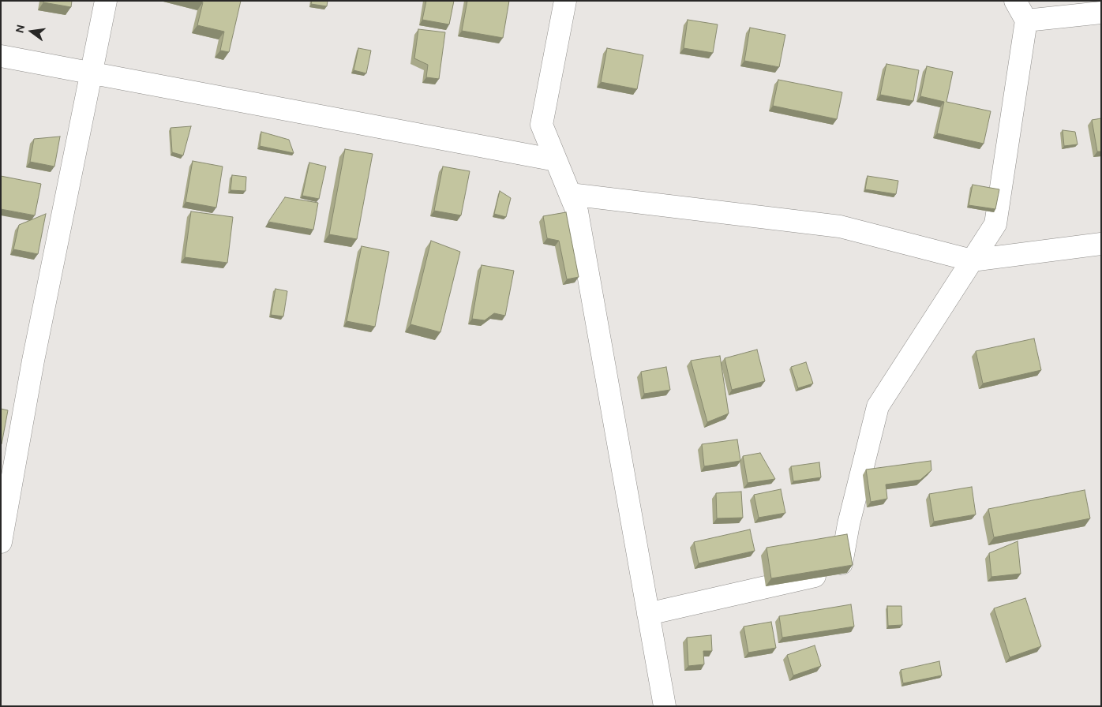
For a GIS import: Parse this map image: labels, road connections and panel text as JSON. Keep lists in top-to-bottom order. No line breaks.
{"north":"left"}
